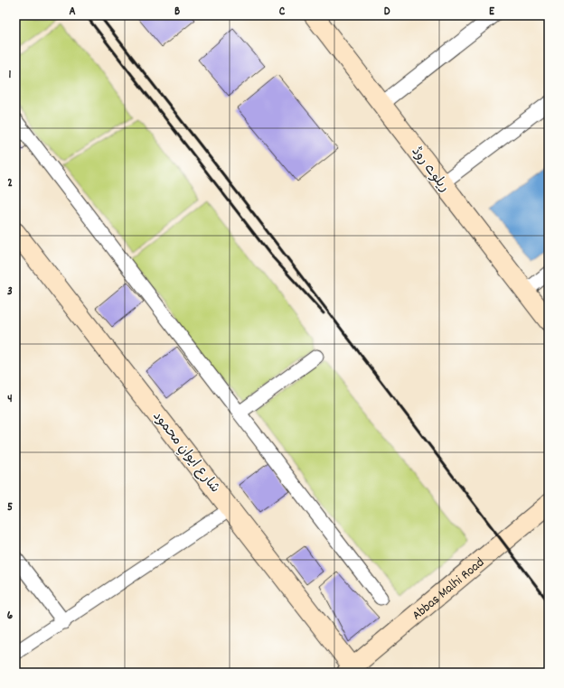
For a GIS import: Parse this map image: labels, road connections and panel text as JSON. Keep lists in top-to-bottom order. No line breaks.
{"streets":{"street":["ریلوے روڈ","شارع ایوانِ محمود","Abbas Malhi Road"]},"crossings":[["شارع ایوانِ محمود","Abbas Malhi Road"]],"grid":{"columns":["A","B","C","D","E"],"rows":["1","2","3","4","5","6"]}}
